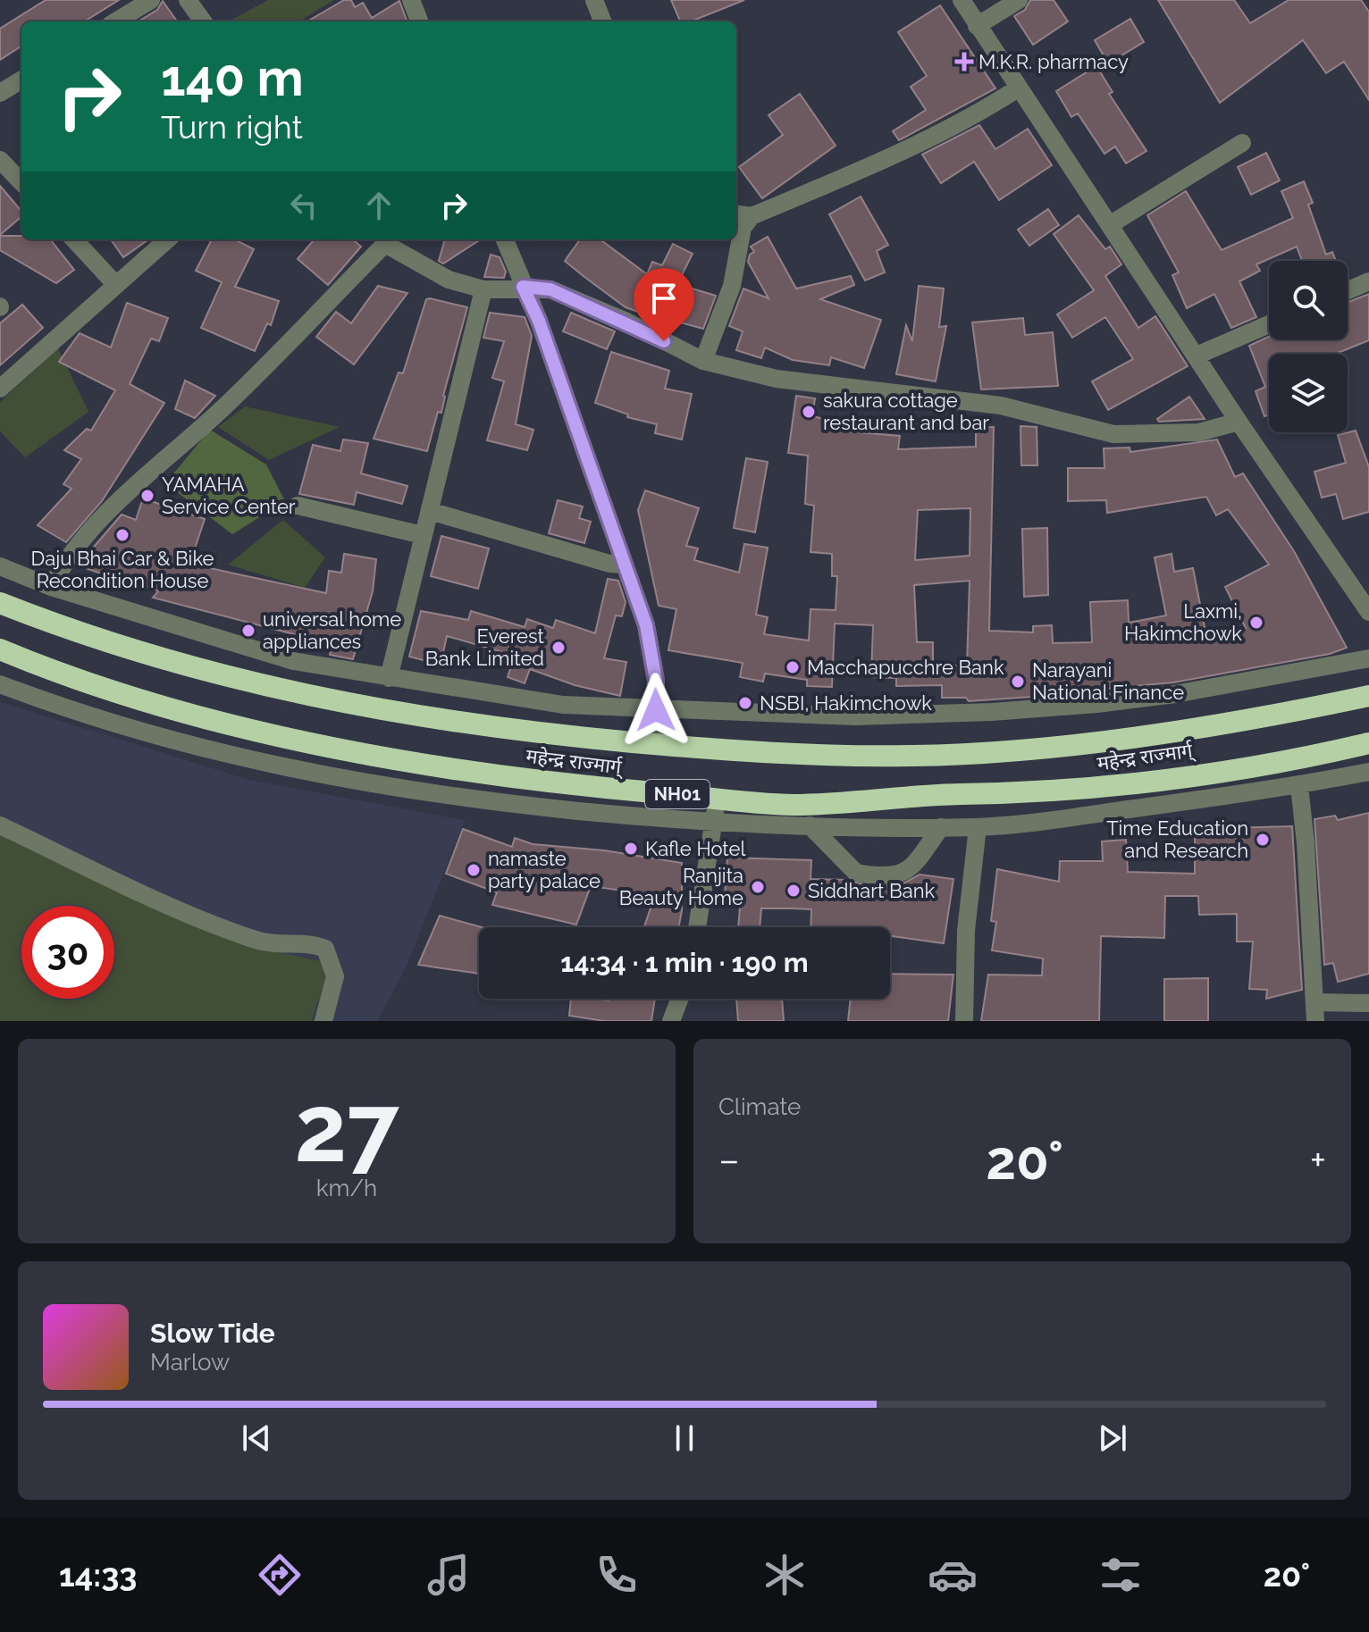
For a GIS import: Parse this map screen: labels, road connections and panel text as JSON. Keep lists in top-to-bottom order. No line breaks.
{"streets":{"highway":["महेन्द्र राज्मार्ग्","NH01"]},"places":{"health":["M.K.R. pharmacy"],"other":["sakura cottage restaurant and bar","YAMAHA Service Center","Daju Bhai Car & Bike Recondition House","Laxmi, Hakimchowk","universal home appliances","Everest Bank Limited","Macchapucchre Bank","Narayani National Finance","NSBI, Hakimchowk","Time Education and Research","Kafle Hotel","namaste party palace","Ranjita Beauty Home","Siddhart Bank"]},"page":{"turn":["140 m","Turn right"],"limit":"30","trip":"14:34 · 1 min · 190 m","tile":[["27","km/h"],"Climate"],"heat":["−","20°","+"],"song":["Slow Tide","Marlow"],"tabs":["14:33","20°"]}}
